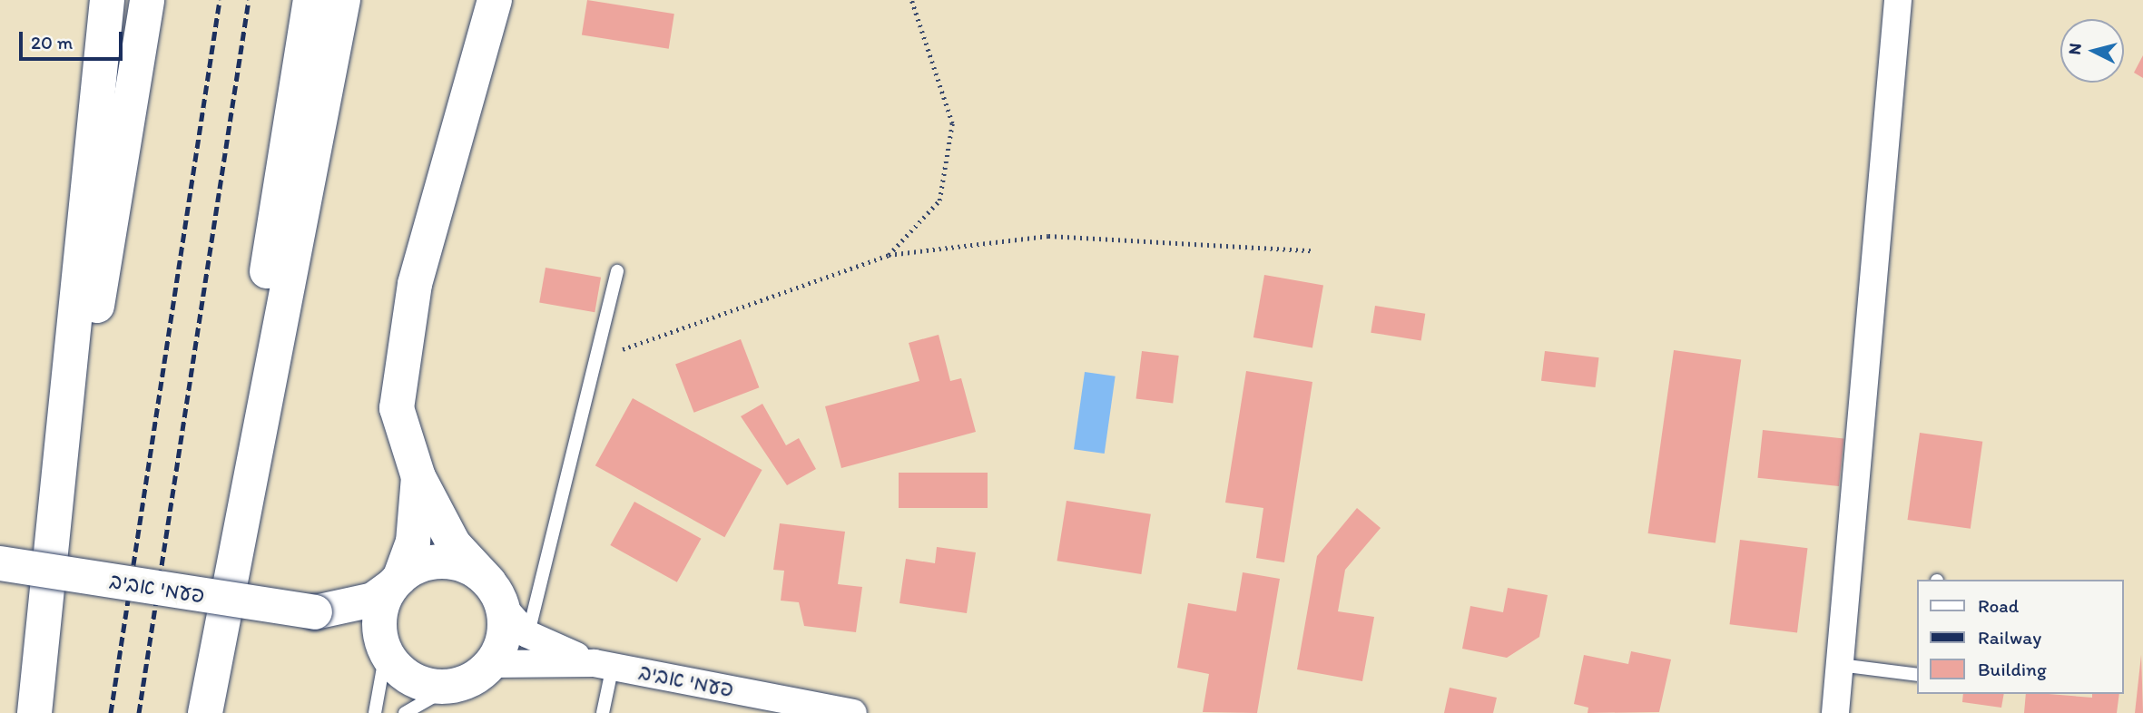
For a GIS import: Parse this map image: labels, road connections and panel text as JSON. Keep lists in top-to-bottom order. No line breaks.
{"streets":{"main road":["פעמי אביב"]},"legend":["Road","Railway","Building"],"scale_bar":"20 m","north":"left"}
